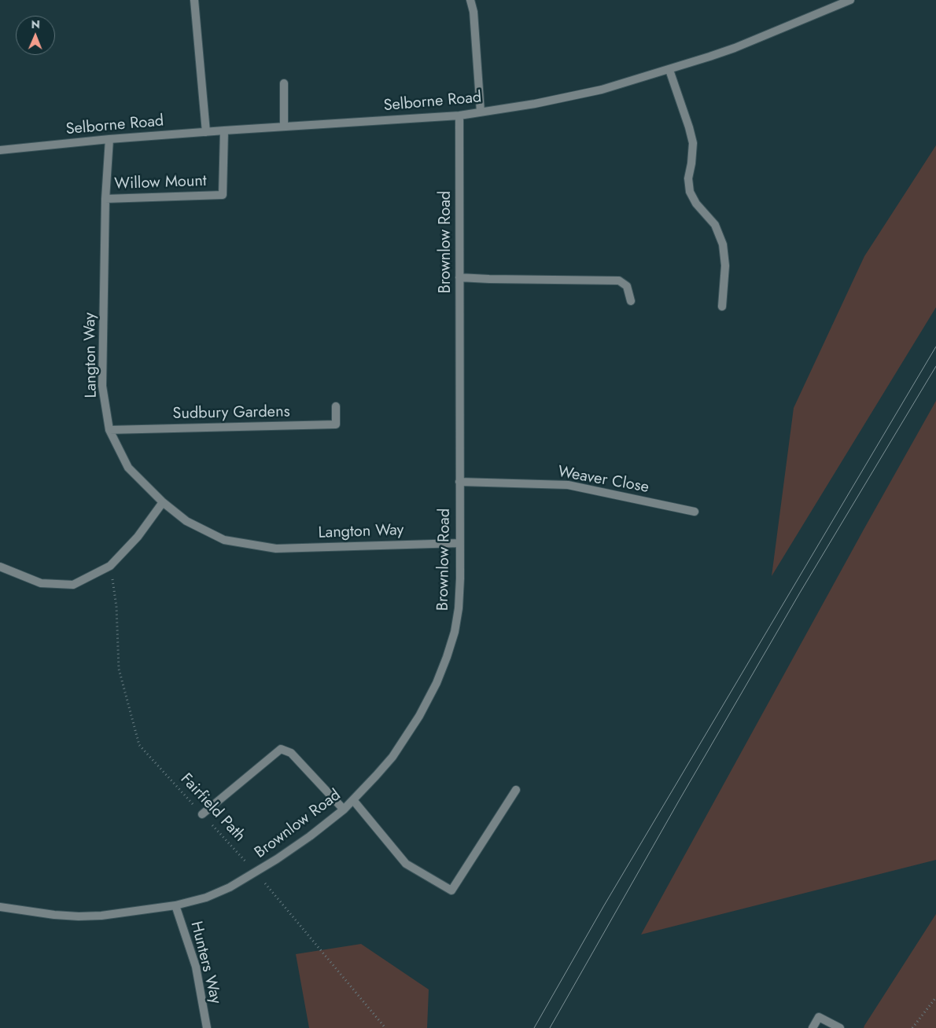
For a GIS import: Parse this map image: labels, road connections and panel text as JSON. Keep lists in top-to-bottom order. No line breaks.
{"streets":{"street":["Selborne Road","Willow Mount","Brownlow Road","Langton Way","Sudbury Gardens","Weaver Close","Hunters Way"],"path":["Fairfield Path"]},"crossings":[["Selborne Road","Willow Mount"],["Selborne Road","Brownlow Road"],["Selborne Road","Langton Way"],["Willow Mount","Langton Way"],["Brownlow Road","Langton Way"],["Brownlow Road","Weaver Close"],["Brownlow Road","Fairfield Path"],["Brownlow Road","Hunters Way"],["Langton Way","Sudbury Gardens"]],"north":"top"}
